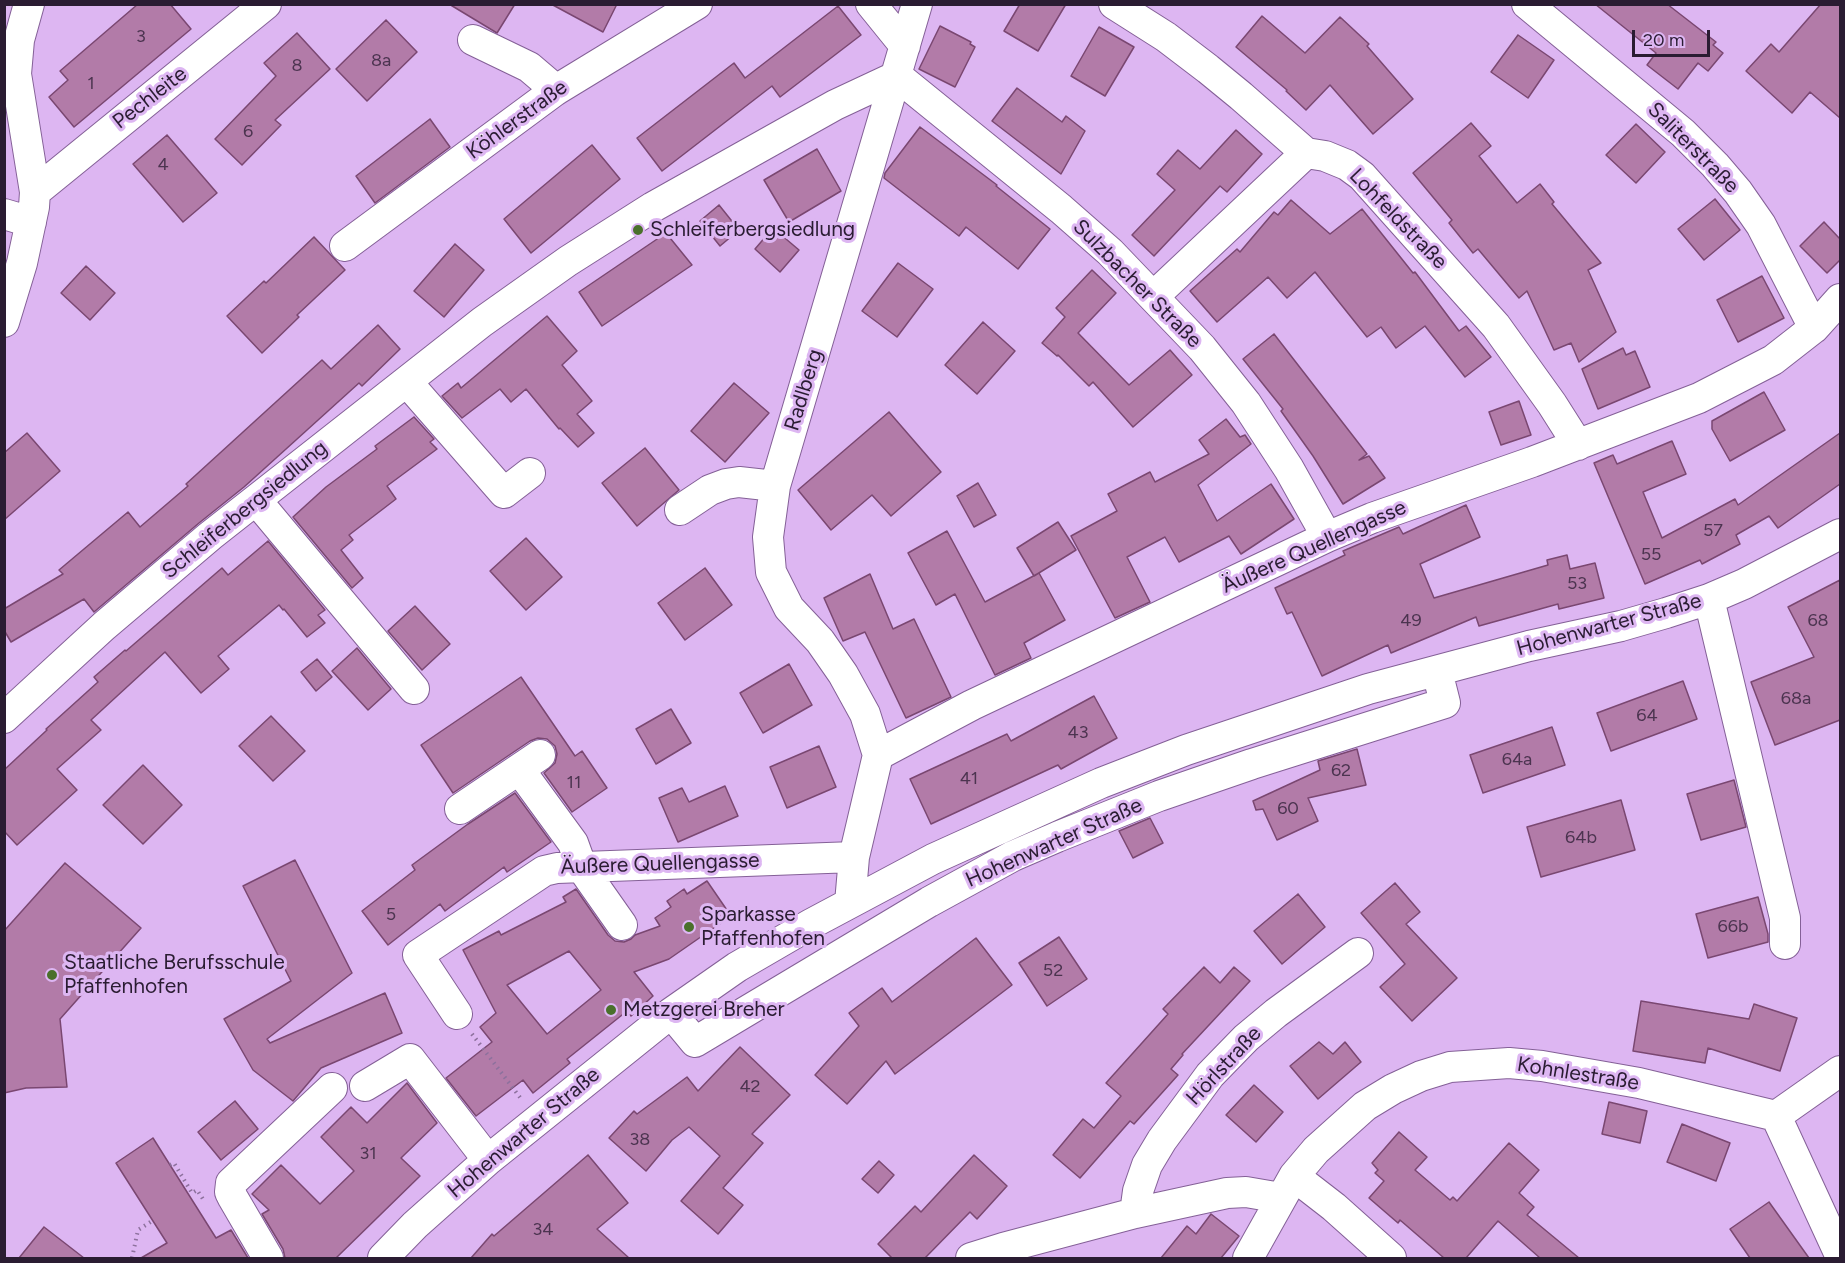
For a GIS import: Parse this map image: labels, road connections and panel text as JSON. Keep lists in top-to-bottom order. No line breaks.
{"streets":{"street":["Pechleite","Köhlerstraße","Saliterstraße","Lohfeldstraße","Sulzbacher Straße","Radlberg","Schleiferbergsiedlung","Äußere Quellengasse","Hohenwarter Straße","Hörlstraße","Kohnlestraße"]},"crossings":[["Saliterstraße","Äußere Quellengasse"],["Lohfeldstraße","Äußere Quellengasse"],["Sulzbacher Straße","Radlberg"],["Sulzbacher Straße","Schleiferbergsiedlung"],["Sulzbacher Straße","Äußere Quellengasse"],["Radlberg","Schleiferbergsiedlung"],["Radlberg","Äußere Quellengasse"]],"places":["Schleiferbergsiedlung","Sparkasse Pfaffenhofen","Staatliche Berufsschule Pfaffenhofen","Metzgerei Breher"],"house_numbers":["3","8a","8","1","6","4","57","55","53","49","68","68a","64","43","64a","62","41","11","60","64b","5","66b","52","42","38","31","34"],"scale_bar":"20 m"}
